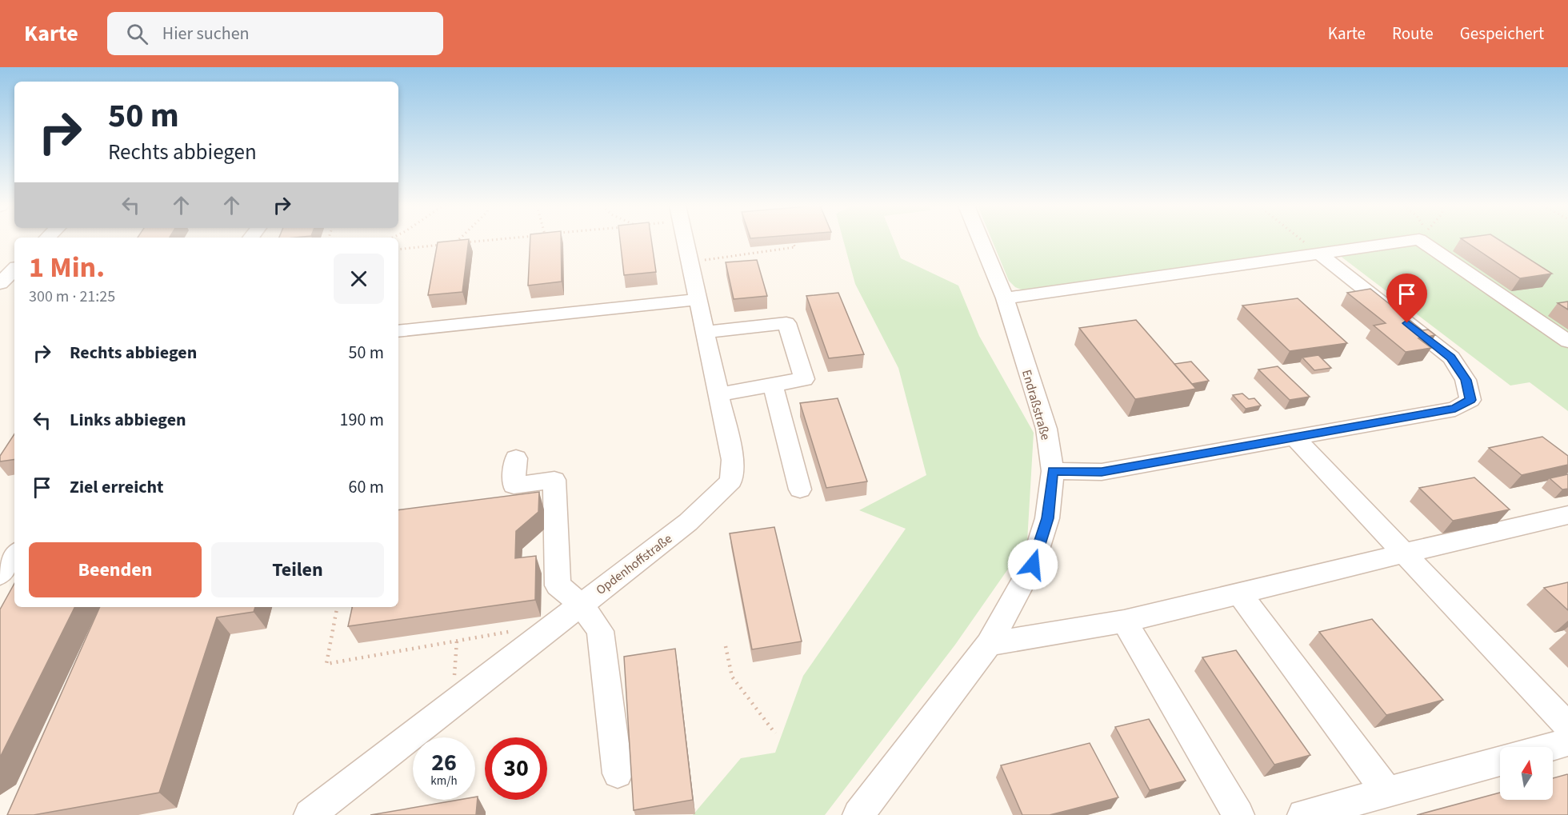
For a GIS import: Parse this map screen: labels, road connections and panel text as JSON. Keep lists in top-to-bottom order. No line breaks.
{"streets":{"street":["Endraßstraße","Opdenhoffstraße"]},"north":"top","page":{"header":"Karte","search":"Hier suchen","nav":["Karte","Route","Gespeichert"],"turn":["50 m","Rechts abbiegen"],"heading":["1 Min.","300 m · 21:25"],"list":[{"name":"Rechts abbiegen","value":"50 m"},{"name":"Links abbiegen","value":"190 m"},{"name":"Ziel erreicht","value":"60 m"}],"buttons":["Beenden","Teilen"],"speed":"26 km/h","limit":"30"}}
